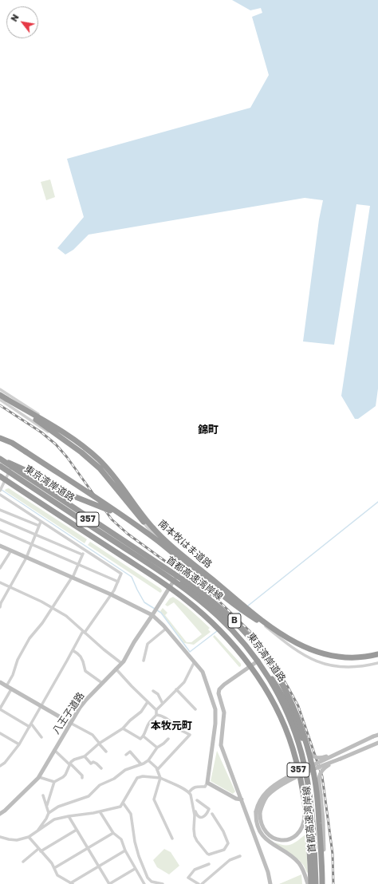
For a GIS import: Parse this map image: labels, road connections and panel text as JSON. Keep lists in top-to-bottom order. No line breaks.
{"streets":{"highway":["東京湾岸道路","357","南本牧はま道路","首都高速湾岸線","B"],"street":["八王子道路"]},"crossings":[["東京湾岸道路","首都高速湾岸線"],["東京湾岸道路","八王子道路"]],"districts":["錦町","本牧元町"],"north":"top left"}
